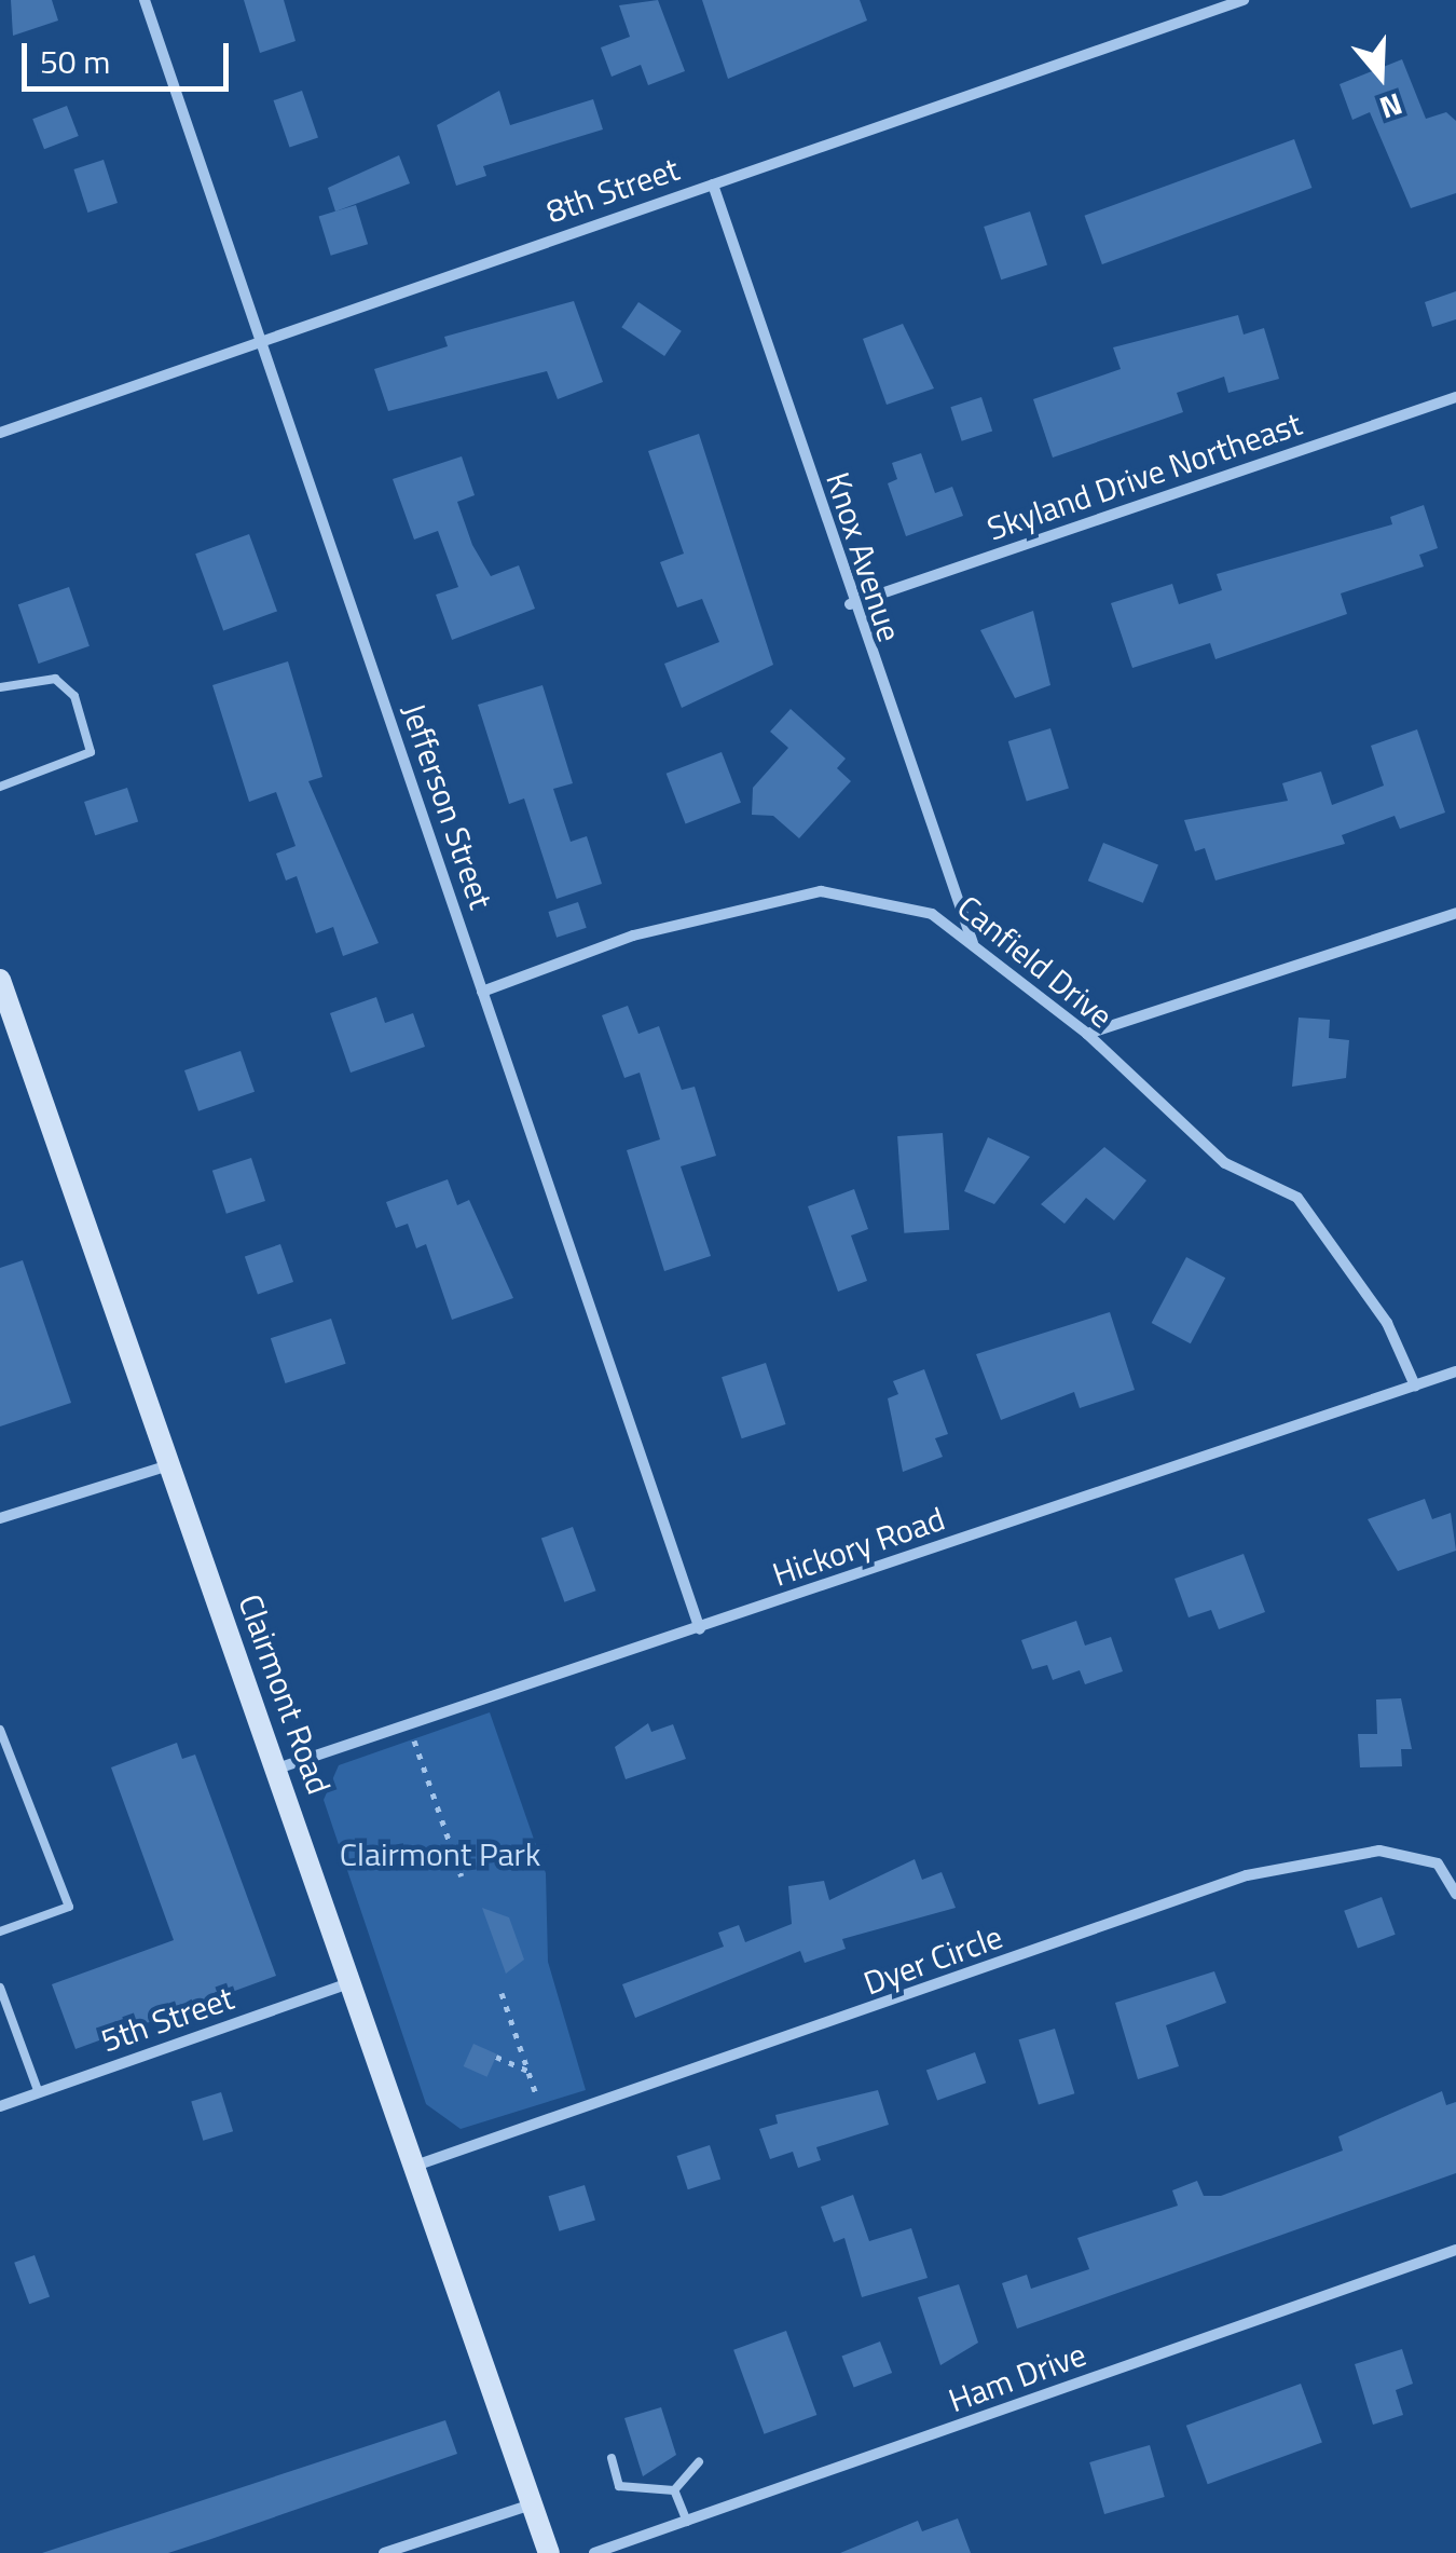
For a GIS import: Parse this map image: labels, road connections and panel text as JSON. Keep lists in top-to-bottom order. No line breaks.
{"streets":{"main road":["Clairmont Road"],"street":["8th Street","Skyland Drive Northeast","Knox Avenue","Jefferson Street","Canfield Drive","Hickory Road","Dyer Circle","5th Street","Ham Drive"]},"crossings":[["8th Street","Knox Avenue"],["8th Street","Jefferson Street"],["Skyland Drive Northeast","Knox Avenue"],["Knox Avenue","Canfield Drive"],["Jefferson Street","Canfield Drive"],["Jefferson Street","Hickory Road"],["Canfield Drive","Hickory Road"],["Hickory Road","Clairmont Road"],["Clairmont Road","Dyer Circle"],["Clairmont Road","5th Street"]],"parks":["Clairmont Park"],"scale_bar":"50 m","north":"bottom"}
